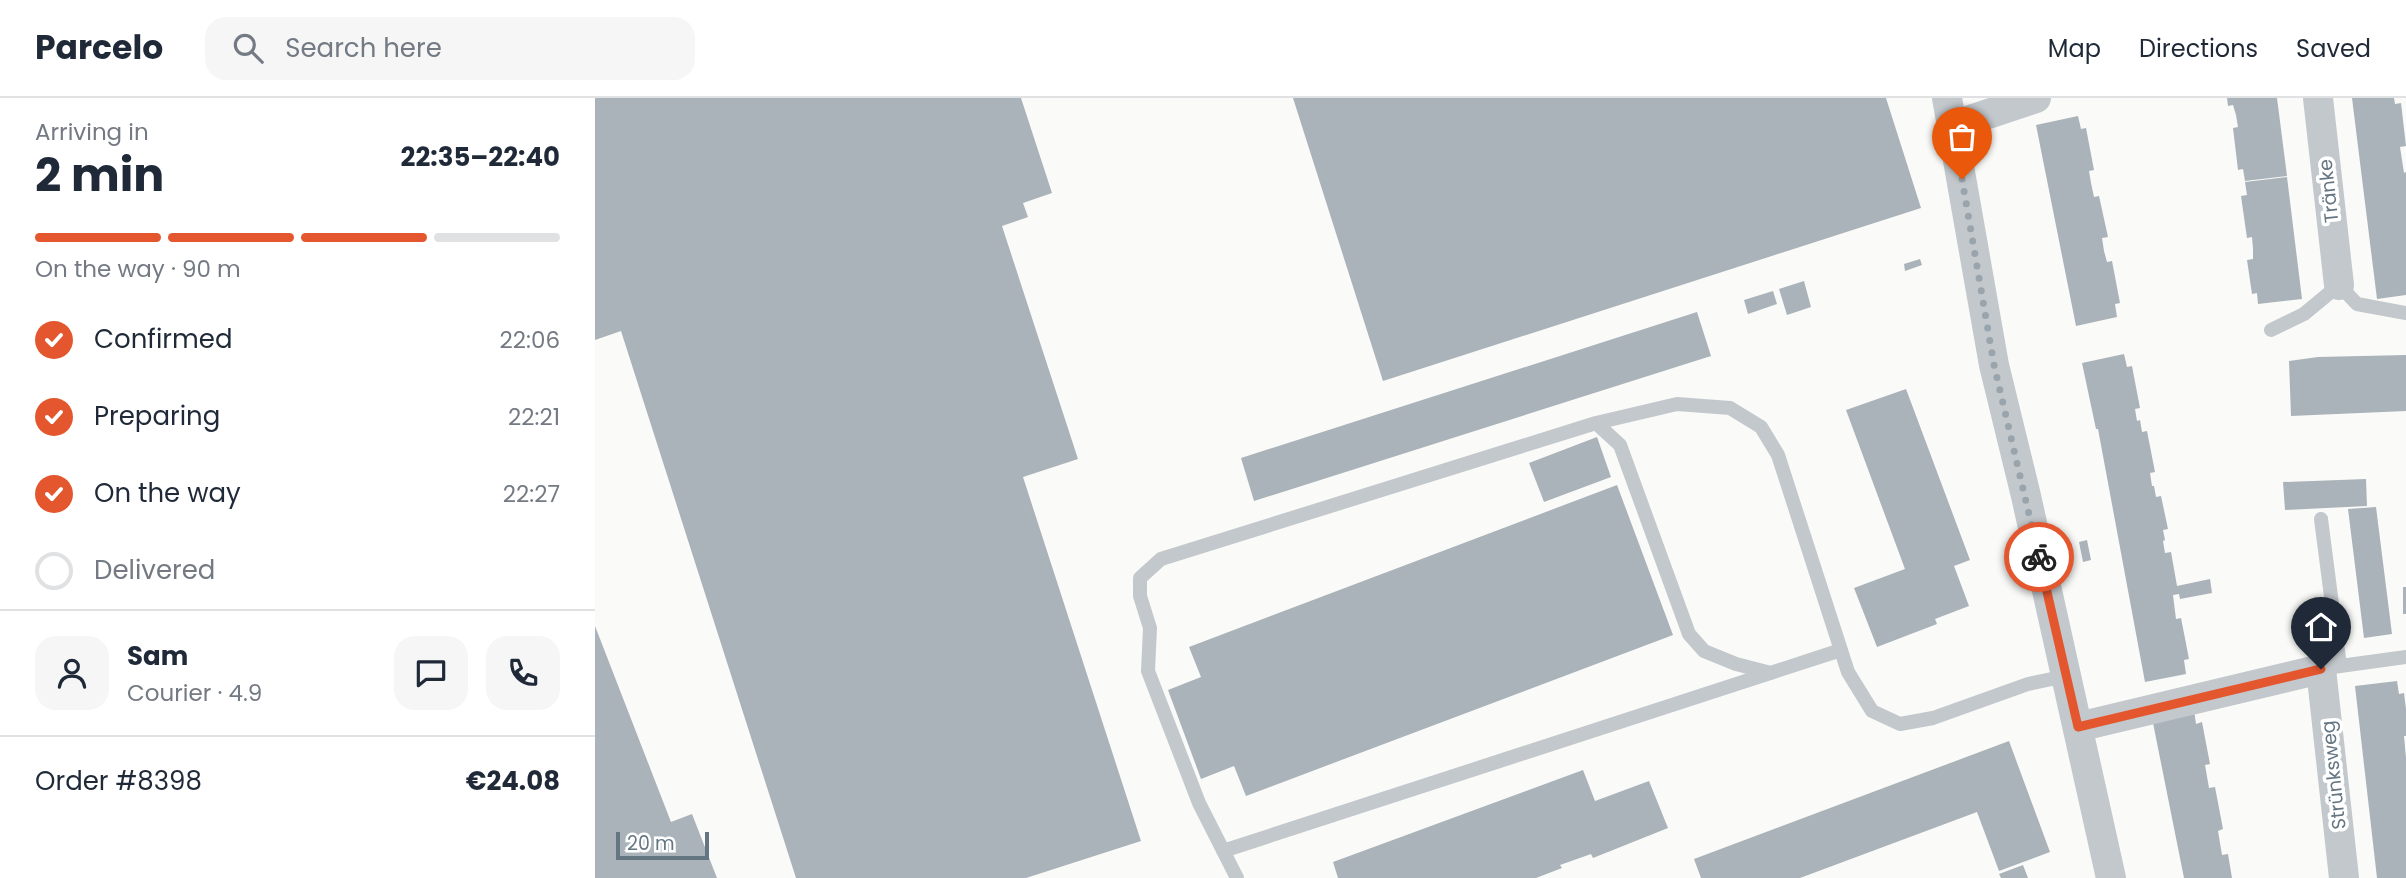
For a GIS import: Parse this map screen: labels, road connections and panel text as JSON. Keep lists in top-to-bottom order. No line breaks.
{"streets":{"street":["Tränke","Strünksweg"]},"scale_bar":"20 m","page":{"header":"Parcelo","search":"Search here","nav":["Map","Directions","Saved"],"heading":["2 min","Arriving in","22:35–22:40"],"panel":["Sam","Courier · 4.9","Order #8398","€24.08"],"bar":"On the way · 90 m","list":[["Confirmed","22:06"],["Preparing","22:21"],["On the way","22:27"],"Delivered"],"scale":"20 m"}}
